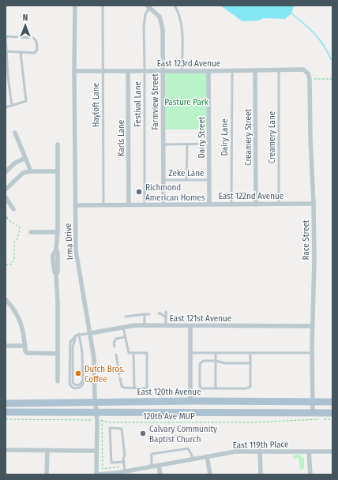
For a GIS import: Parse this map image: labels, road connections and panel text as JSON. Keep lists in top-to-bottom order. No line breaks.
{"streets":{"main road":["East 120th Avenue"],"street":["East 123rd Avenue","Farmview Street","Dairy Street","Creamery Street","Karls Lane","East 122nd Avenue","Race Street","Irma Drive","East 121st Avenue","East 119th Place"],"lane":["Festival Lane","Hayloft Lane","Dairy Lane","Creamery Lane","Zeke Lane"],"path":["120th Ave MUP"]},"crossings":[["East 123rd Avenue","Farmview Street"],["East 123rd Avenue","Festival Lane"],["East 123rd Avenue","Hayloft Lane"],["East 123rd Avenue","Dairy Street"],["East 123rd Avenue","Dairy Lane"],["East 123rd Avenue","Creamery Street"],["East 123rd Avenue","Creamery Lane"],["East 123rd Avenue","Karls Lane"],["East 123rd Avenue","Race Street"],["East 123rd Avenue","Irma Drive"],["Farmview Street","Festival Lane"],["Farmview Street","Zeke Lane"],["Farmview Street","East 122nd Avenue"],["Festival Lane","East 122nd Avenue"],["Hayloft Lane","East 122nd Avenue"],["Dairy Street","Zeke Lane"],["Dairy Street","East 122nd Avenue"],["Dairy Lane","East 122nd Avenue"],["Creamery Street","East 122nd Avenue"],["Creamery Lane","East 122nd Avenue"],["Karls Lane","East 122nd Avenue"],["East 122nd Avenue","Race Street"],["East 122nd Avenue","Irma Drive"],["Race Street","East 121st Avenue"],["Race Street","East 120th Avenue"],["Irma Drive","East 121st Avenue"],["Irma Drive","East 120th Avenue"],["Irma Drive","120th Ave MUP"],["Irma Drive","East 119th Place"]],"parks":["Pasture Park"],"places":["Richmond American Homes","Dutch Bros. Coffee","Calvary Community Baptist Church"],"north":"top"}
